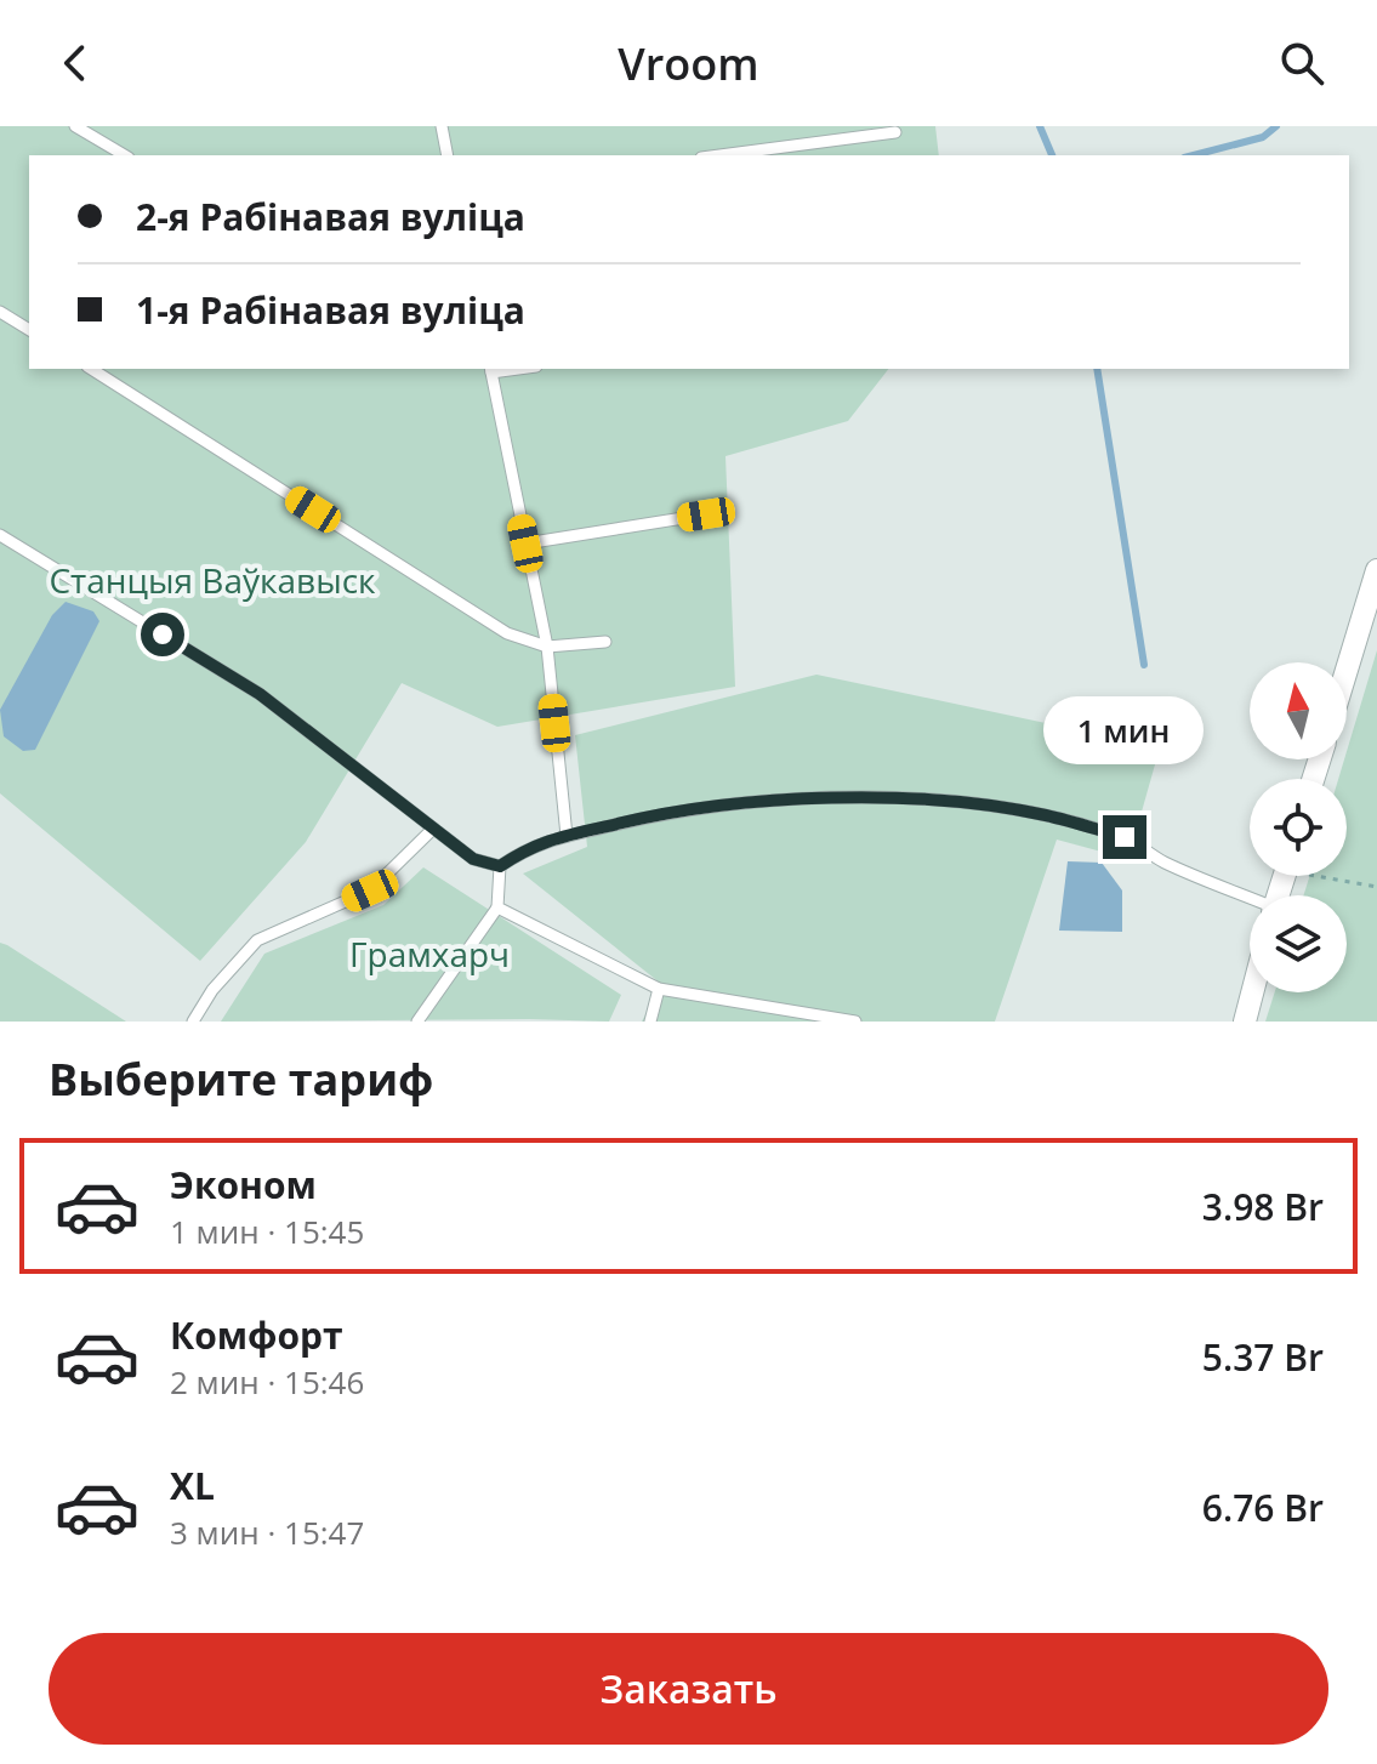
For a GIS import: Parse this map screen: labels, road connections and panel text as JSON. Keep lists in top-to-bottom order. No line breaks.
{"parks":["Станцыя Ваўкавыск","Грамхарч"],"north":"top","page":{"header":"Vroom","banner":["2-я Рабінавая вуліца","1-я Рабінавая вуліца"],"bubble":"1 мин","heading":"Выберите тариф","list":[{"name":"Эконом","note":"1 мин · 15:45","value":"3.98 Br"},{"name":"Комфорт","note":"2 мин · 15:46","value":"5.37 Br"},{"name":"XL","note":"3 мин · 15:47","value":"6.76 Br"}],"buttons":"Заказать"}}
